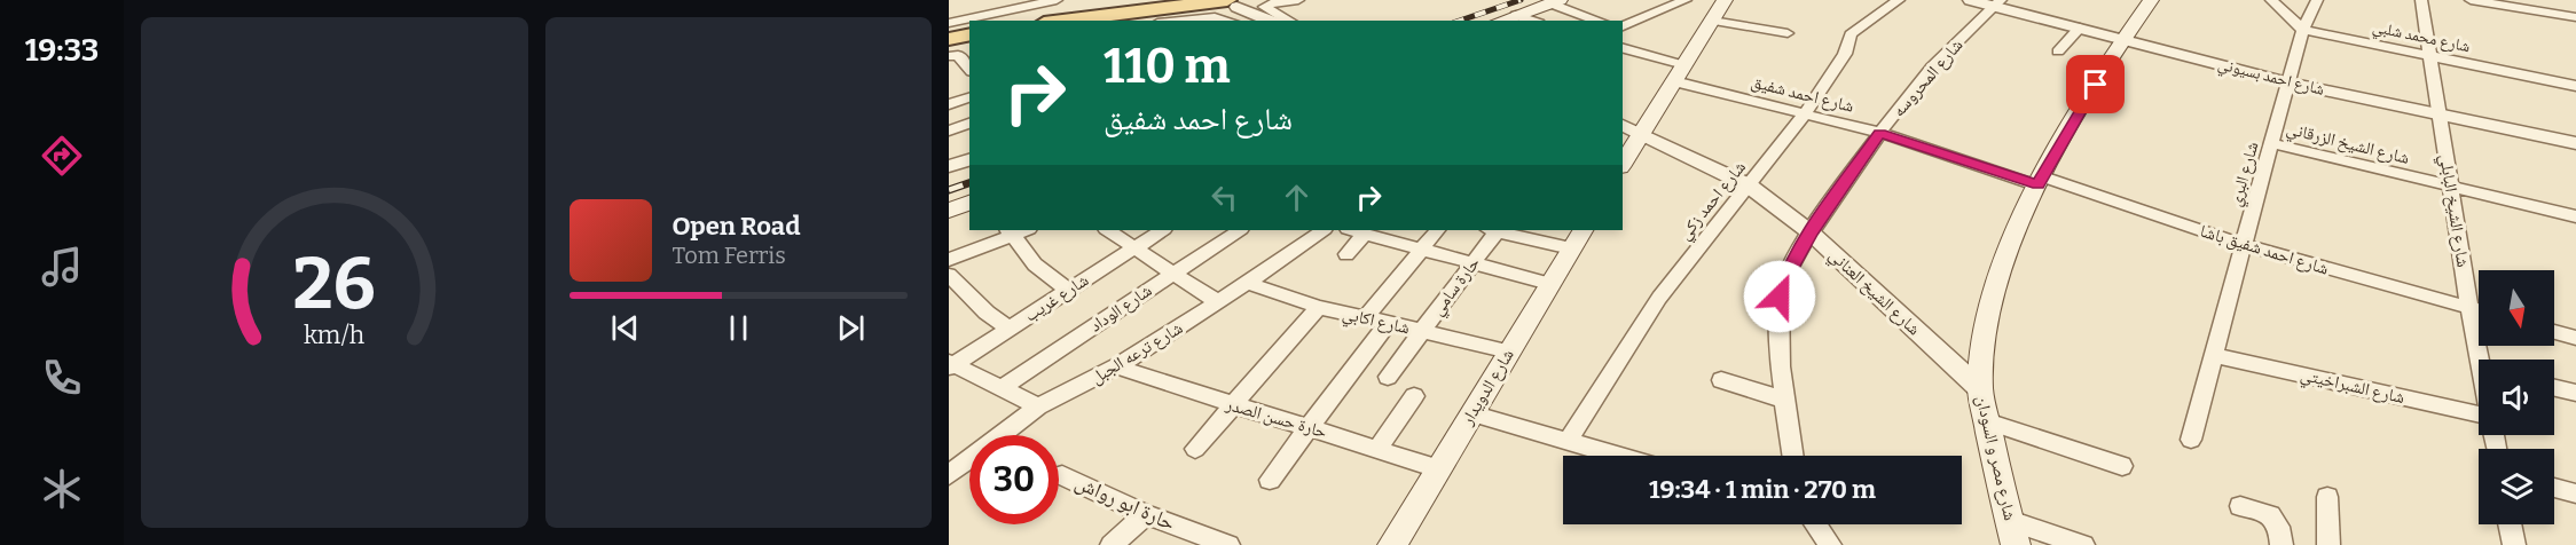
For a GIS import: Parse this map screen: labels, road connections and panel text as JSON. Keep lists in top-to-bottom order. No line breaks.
{"streets":{"main road":["شارع الدويدار","شارع مصر و السودان"],"street":["شارع محمد شلبي","شارع احمد بسيوني","شارع المحروسه","شارع احمد شفيق","شارع الشيخ الزرقاني","شارع البري","شارع احمد زكي","شارع الشيخ البابلي","شارع احمد شفيق باشا","حارة سامي","شارع الشيخ العناني","شارع غريب","شارع الوداد","شارع اكابي","شارع ترعه الجبل","شارع الشبراخيتي","حارة حسن الصدر","حارة ابو رواش"]},"crossings":[["شارع محمد شلبي","شارع البري"],["شارع محمد شلبي","شارع الشيخ البابلي"],["شارع احمد بسيوني","شارع المحروسه"],["شارع احمد بسيوني","شارع البري"],["شارع احمد بسيوني","شارع الشيخ البابلي"],["شارع احمد بسيوني","شارع مصر و السودان"],["شارع المحروسه","شارع احمد شفيق"],["شارع المحروسه","شارع الشيخ العناني"],["شارع احمد شفيق","شارع احمد زكي"],["شارع احمد شفيق","شارع احمد شفيق باشا"],["شارع احمد شفيق","شارع مصر و السودان"],["شارع الشيخ الزرقاني","شارع البري"],["شارع الشيخ الزرقاني","شارع الشيخ البابلي"],["شارع البري","شارع احمد شفيق باشا"],["شارع البري","شارع الشبراخيتي"],["شارع احمد زكي","شارع الشيخ العناني"],["شارع الشيخ البابلي","شارع احمد شفيق باشا"],["شارع احمد شفيق باشا","شارع مصر و السودان"],["حارة سامي","شارع اكابي"],["شارع الشيخ العناني","شارع مصر و السودان"],["شارع اكابي","شارع ترعه الجبل"],["شارع اكابي","شارع الدويدار"],["شارع ترعه الجبل","حارة حسن الصدر"],["شارع الدويدار","حارة حسن الصدر"]],"north":"bottom","page":{"tabs":"19:33","turn":["110 m","شارع احمد شفيق"],"song":["Open Road","Tom Ferris"],"limit":"30","trip":"19:34 · 1 min · 270 m","gauge":["26","km/h"]}}
